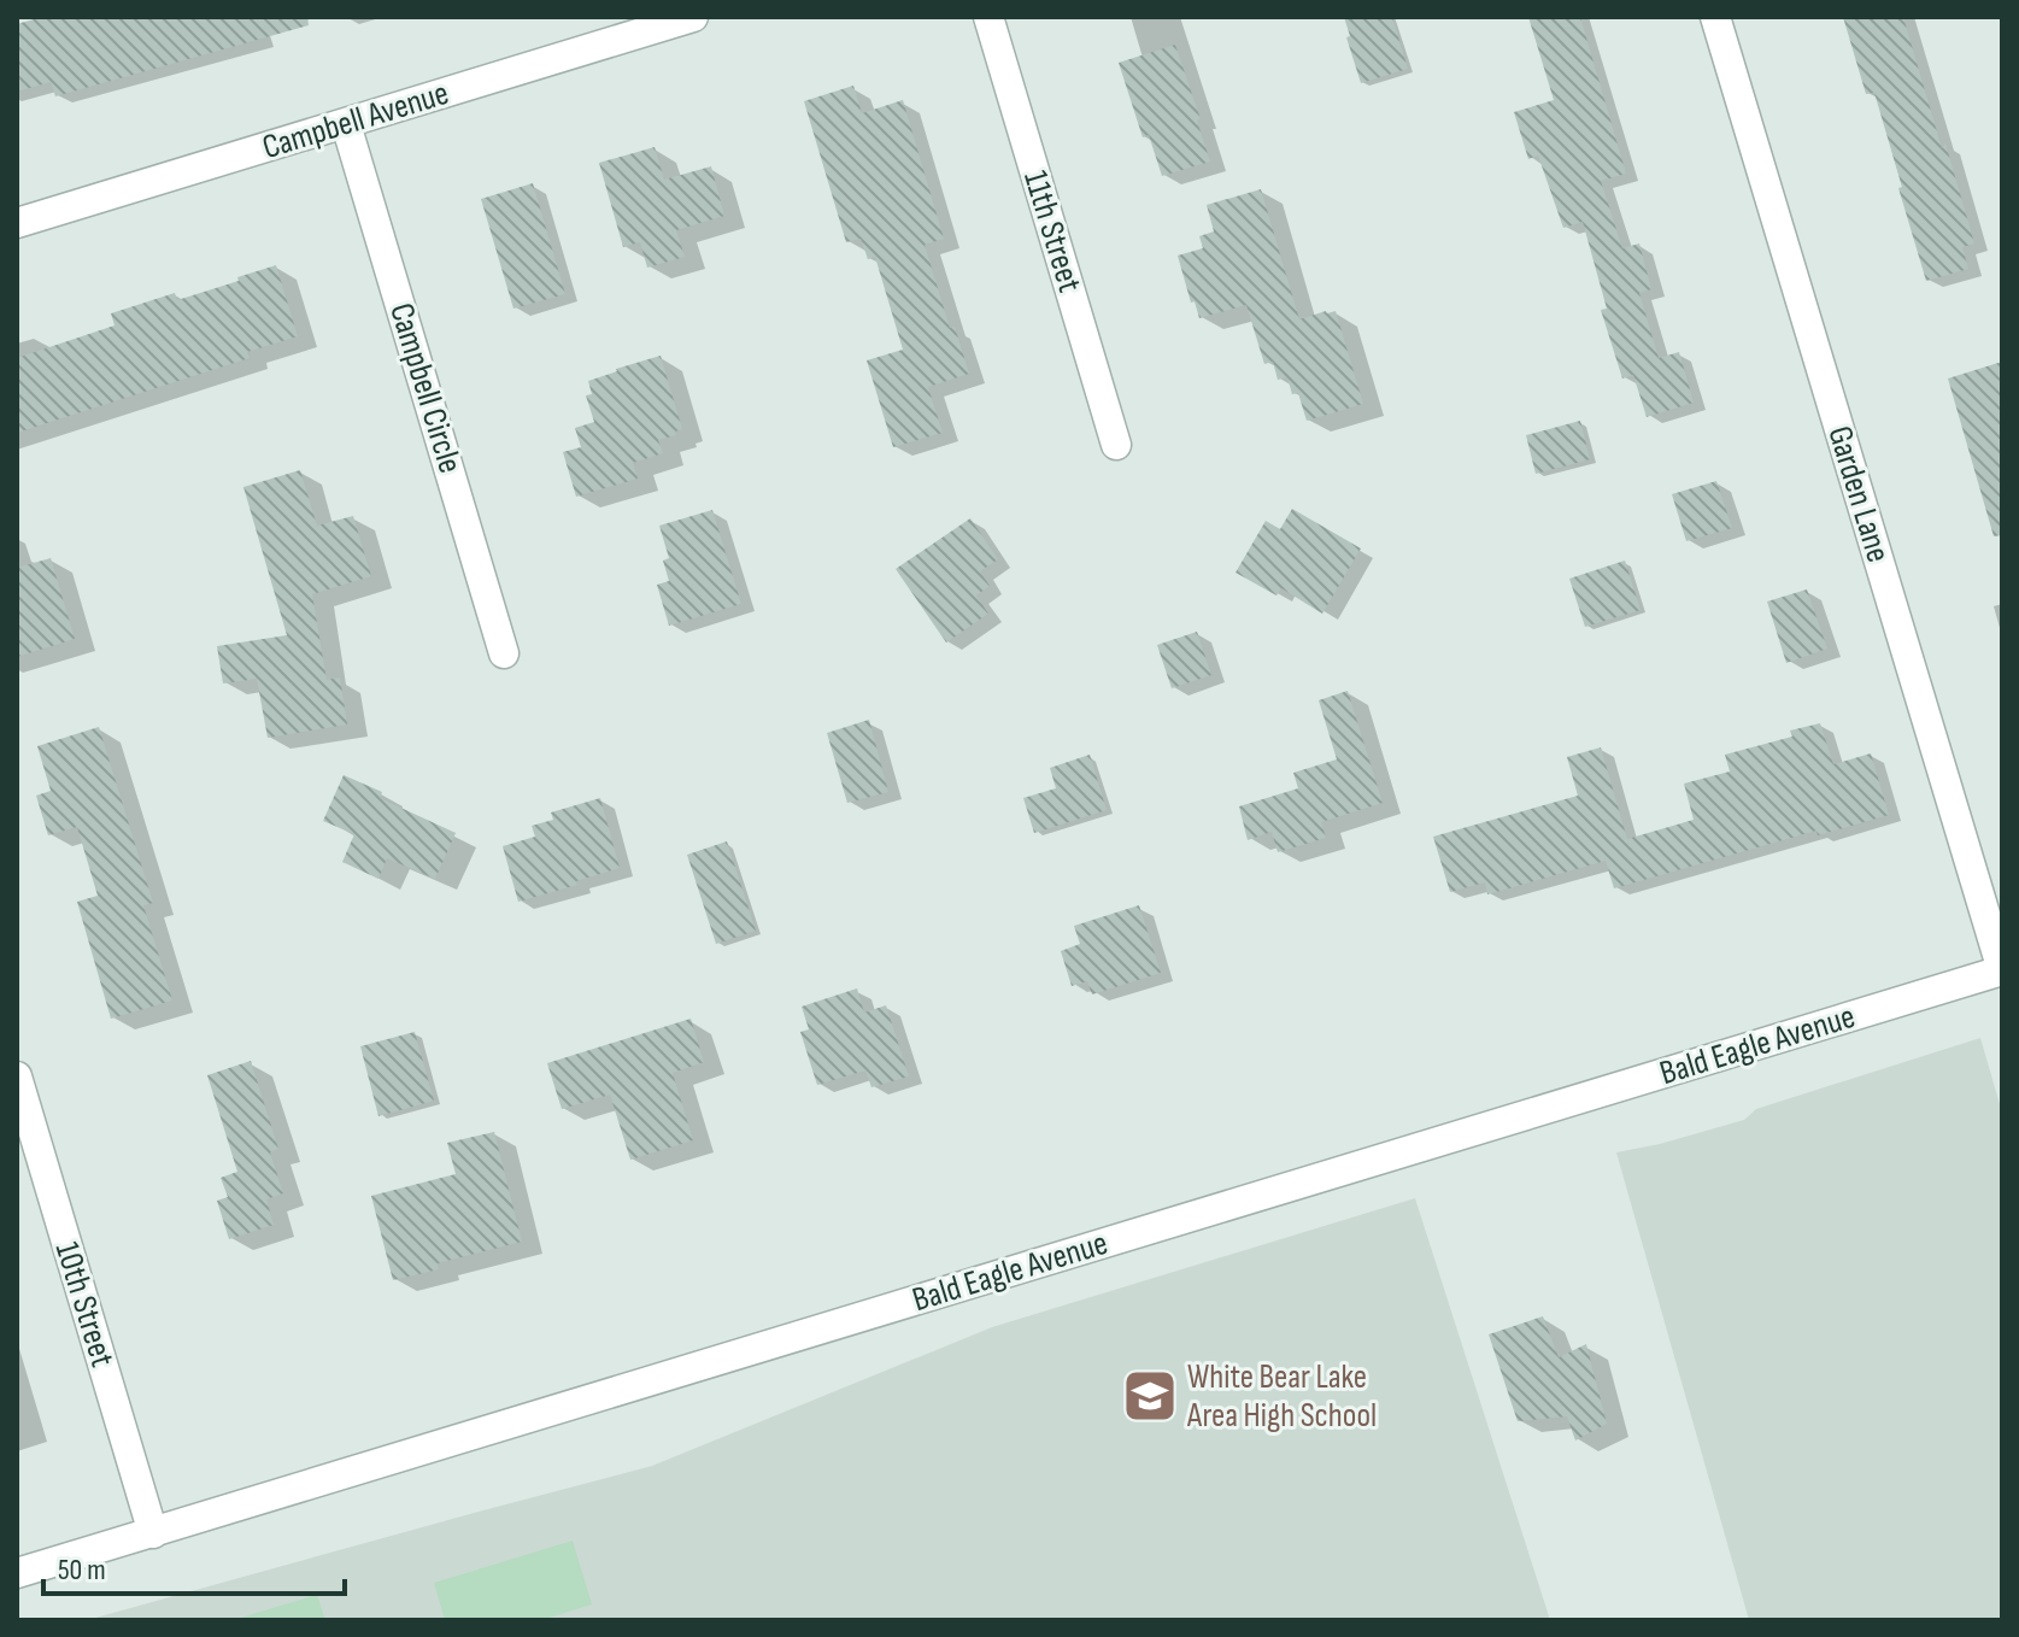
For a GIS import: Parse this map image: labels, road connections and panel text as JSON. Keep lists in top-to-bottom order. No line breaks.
{"streets":{"street":["Campbell Avenue","11th Street","Campbell Circle","Garden Lane","Bald Eagle Avenue","10th Street"]},"crossings":[["Campbell Avenue","Campbell Circle"],["Garden Lane","Bald Eagle Avenue"],["Bald Eagle Avenue","10th Street"]],"places":{"school or university":["White Bear Lake Area High School"]},"scale_bar":"50 m"}
